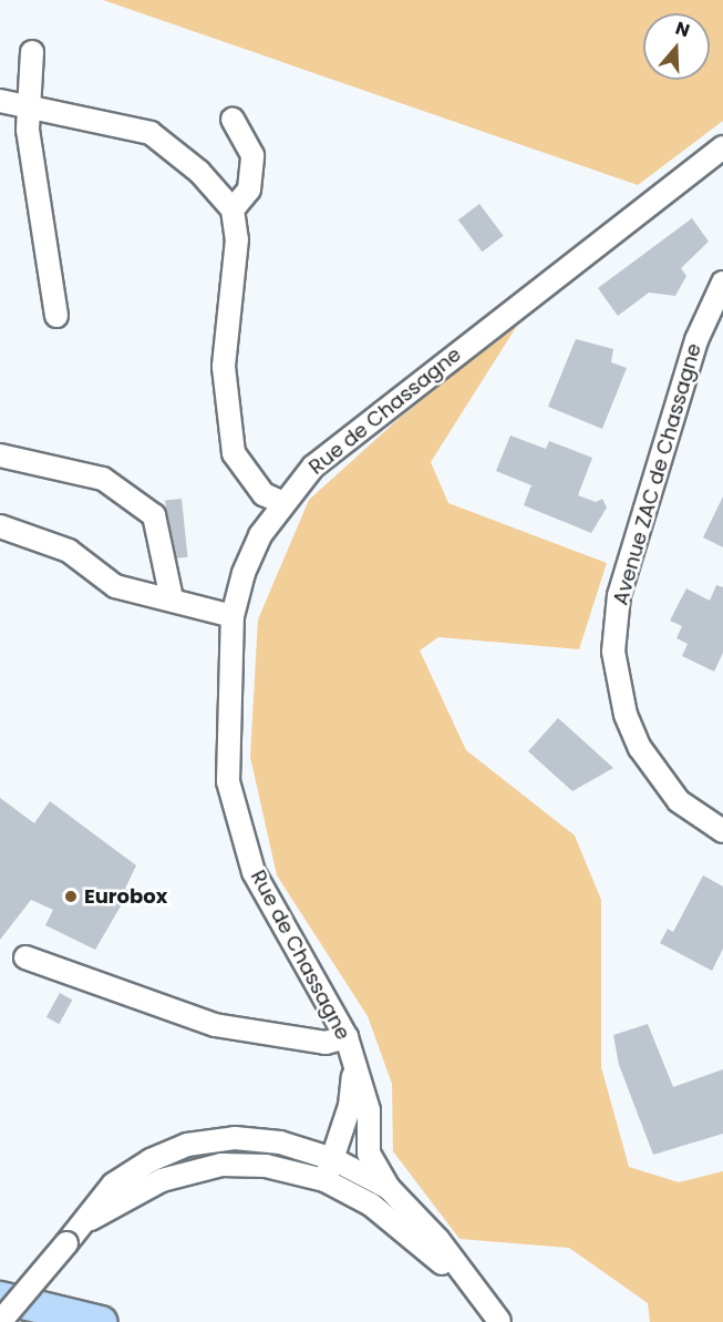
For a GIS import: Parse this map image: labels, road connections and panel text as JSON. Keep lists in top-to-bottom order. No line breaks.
{"streets":{"street":["Rue de Chassagne","Avenue ZAC de Chassagne"]},"places":["Eurobox"],"north":"top"}
